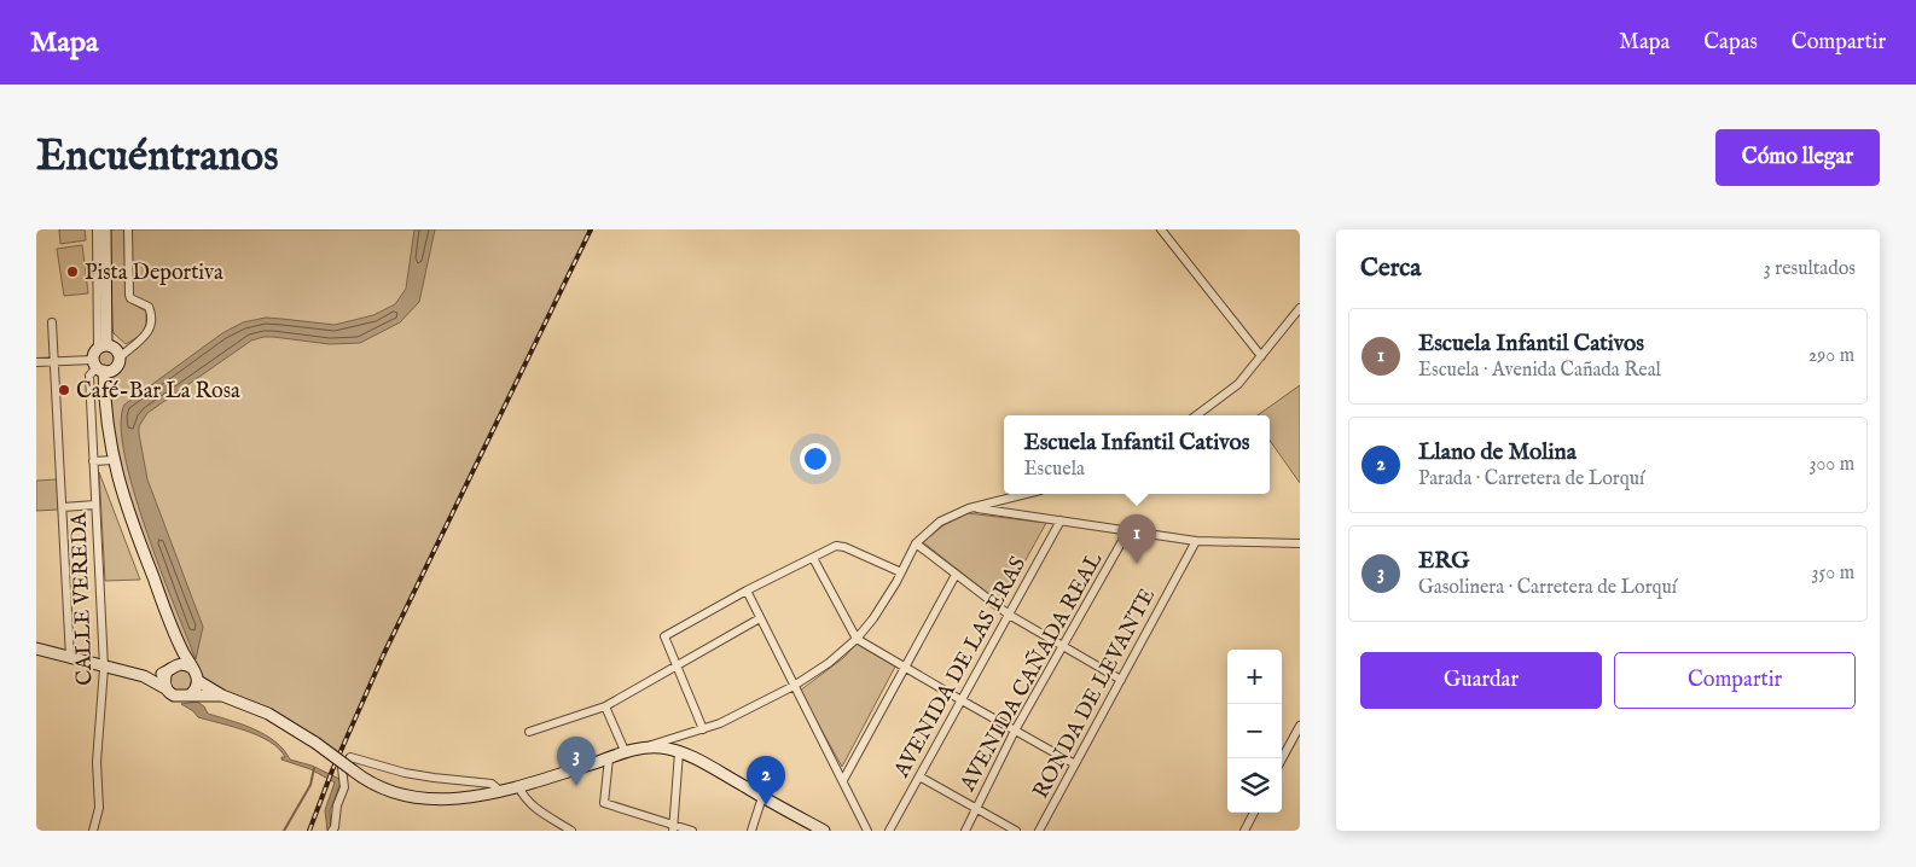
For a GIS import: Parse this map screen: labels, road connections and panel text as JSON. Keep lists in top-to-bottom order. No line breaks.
{"streets":{"street":["CALLE VEREDA","AVENIDA DE LAS ERAS","AVENIDA CAÑADA REAL","RONDA DE LEVANTE"]},"places":["Pista Deportiva","Café-Bar La Rosa"],"page":{"header":"Mapa","nav":["Mapa","Capas","Compartir"],"buttons":["Cómo llegar",["Guardar","Compartir"]],"title":"Encuéntranos","heading":["Cerca","3 resultados"],"list":[{"mark":"1","name":"Escuela Infantil Cativos","note":"Escuela · Avenida Cañada Real","value":"290 m"},{"mark":"2","name":"Llano de Molina","note":"Parada · Carretera de Lorquí","value":"300 m"},{"mark":"3","name":"ERG","note":"Gasolinera · Carretera de Lorquí","value":"350 m"}],"popup":["Escuela Infantil Cativos","Escuela"],"pins":["1","3","2"],"map_buttons":["+","−"]}}
